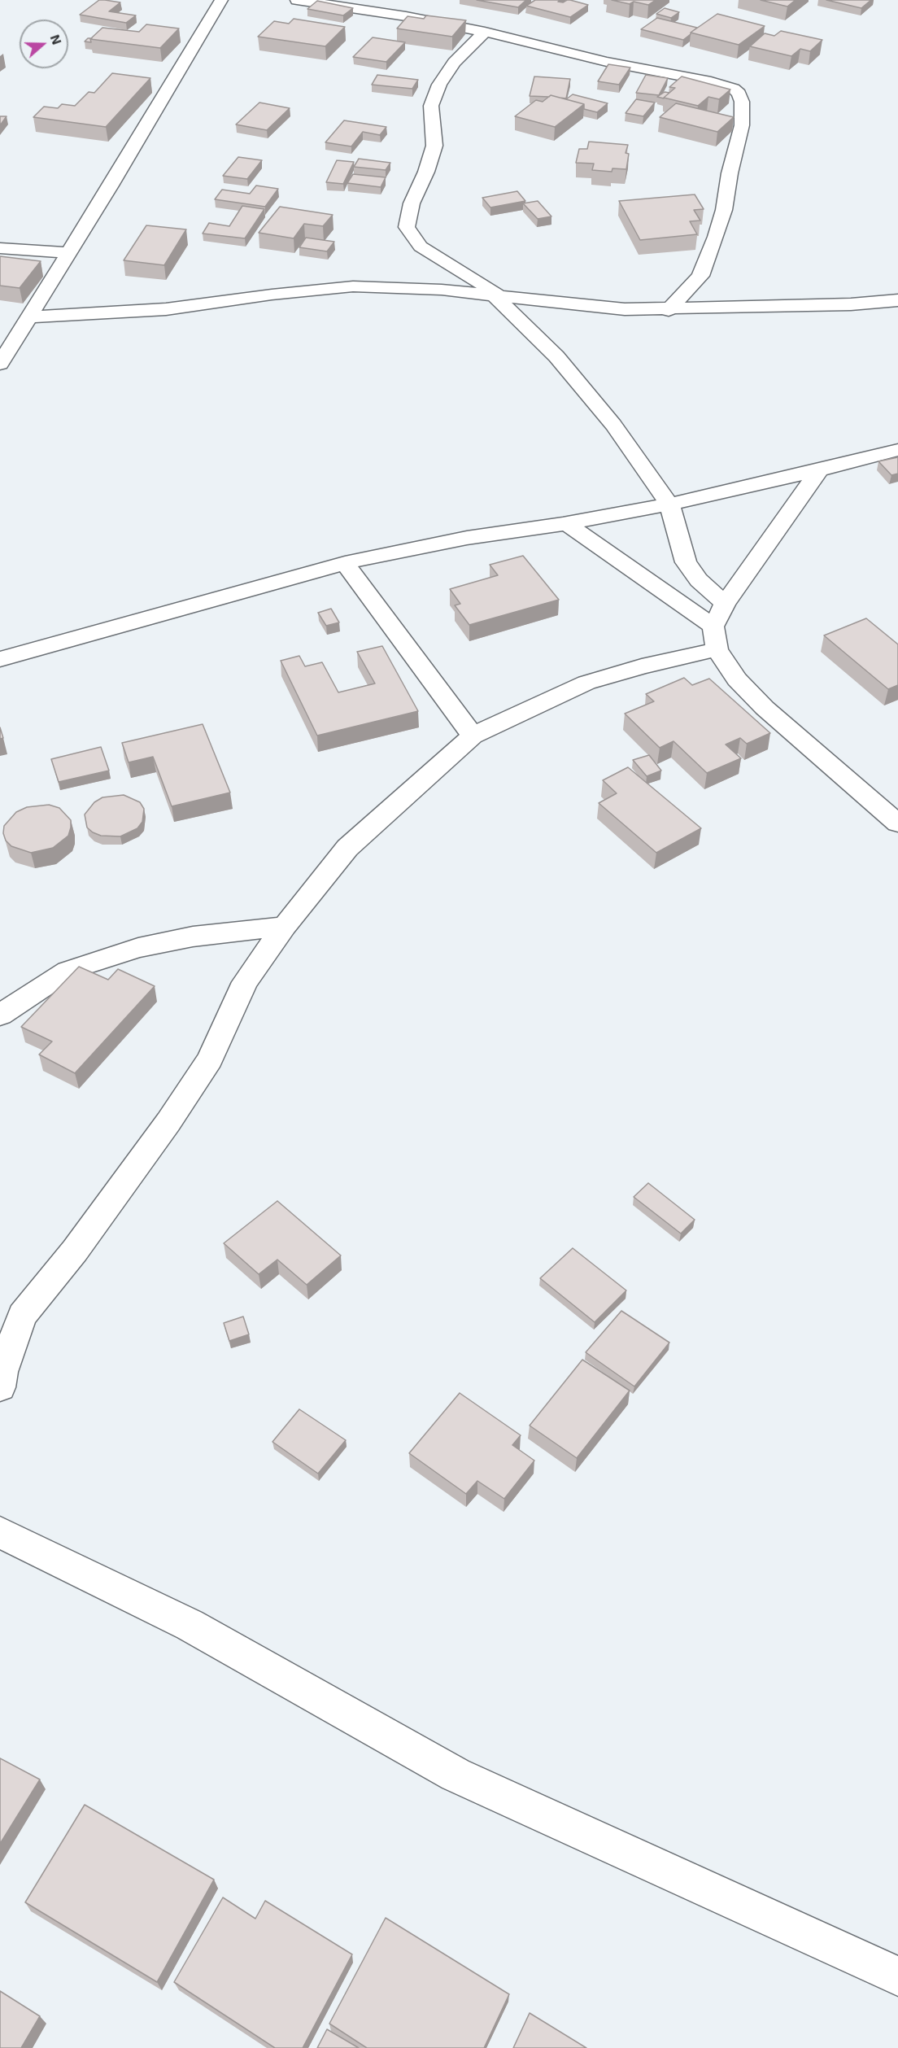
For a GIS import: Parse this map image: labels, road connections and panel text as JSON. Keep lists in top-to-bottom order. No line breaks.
{"north":"right"}
